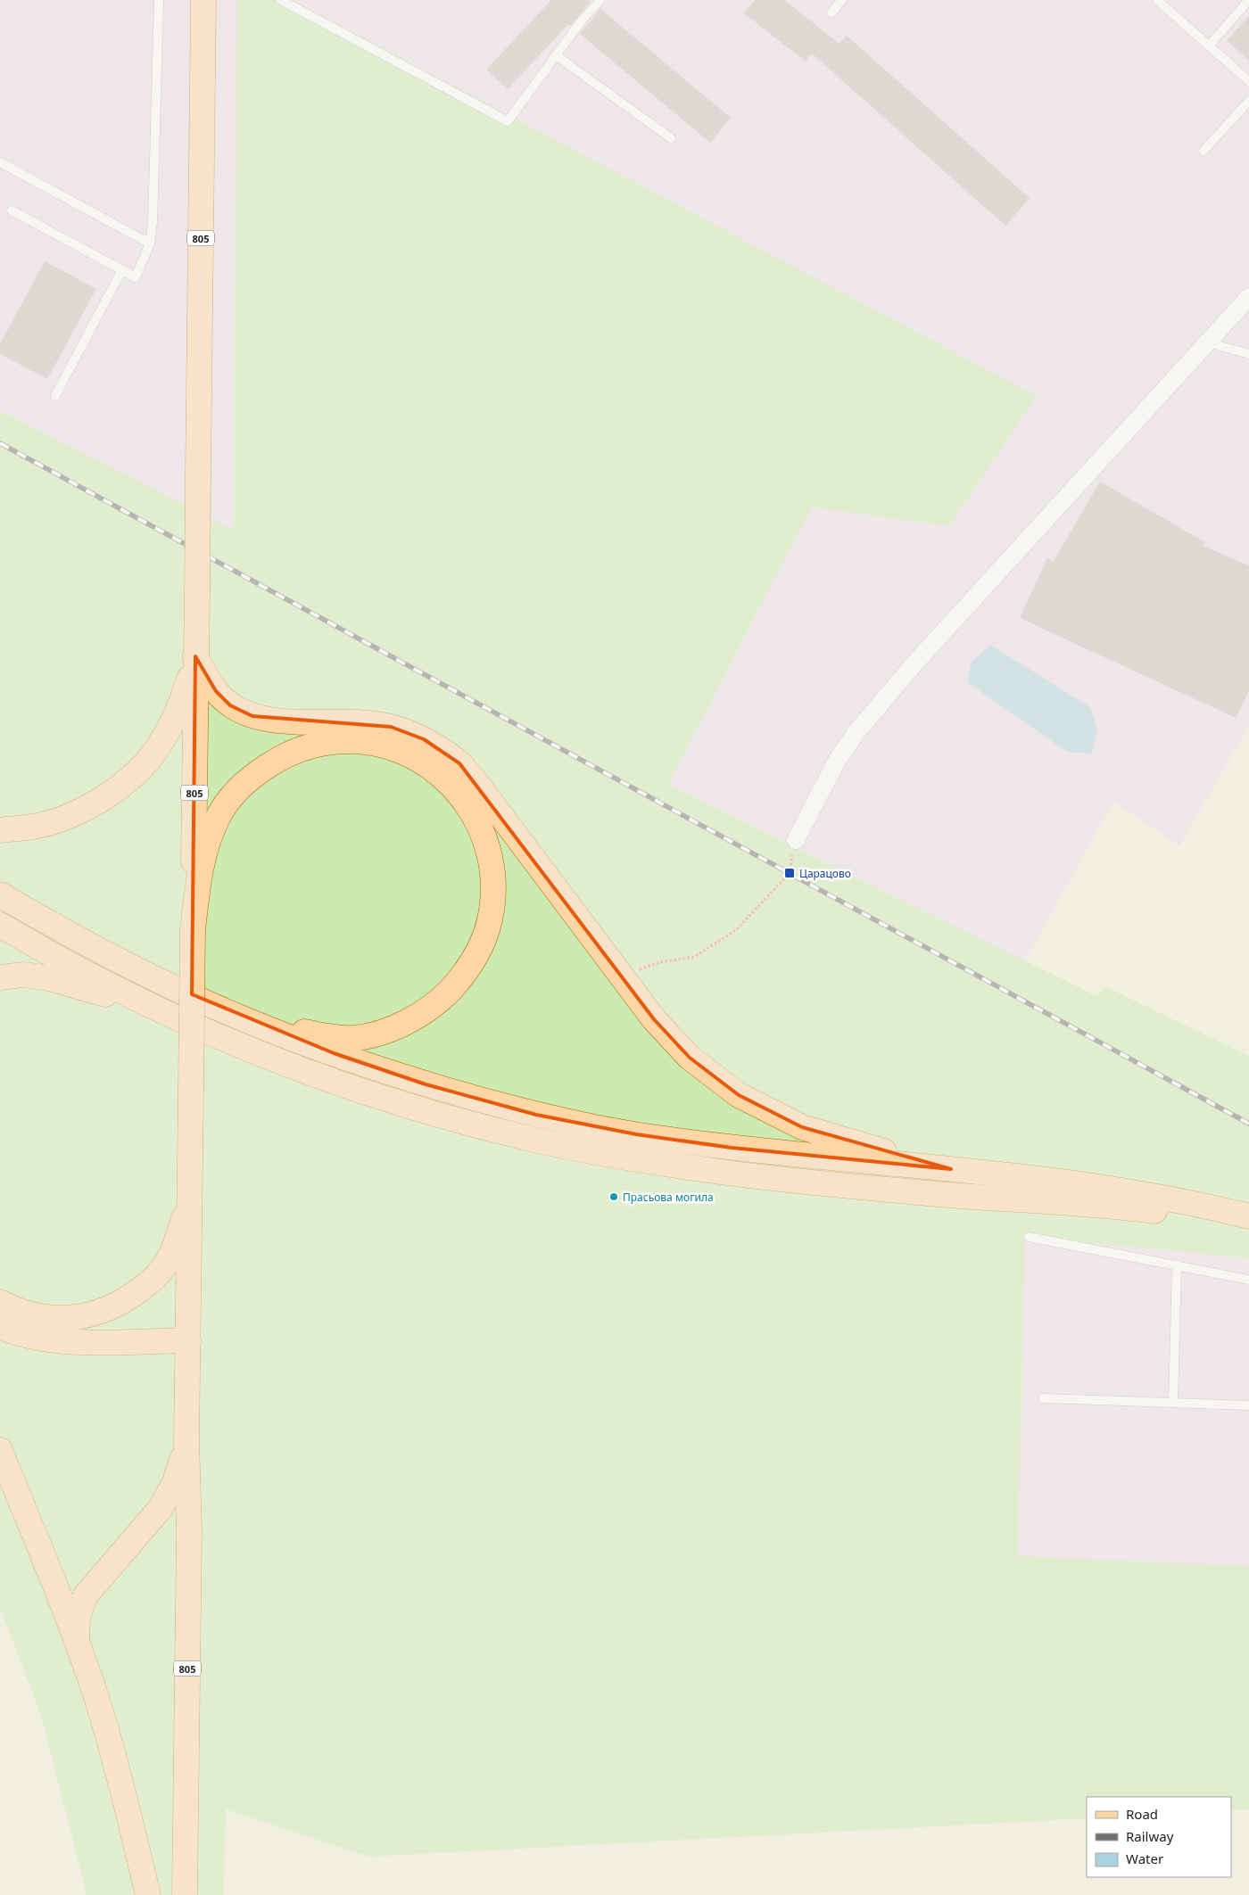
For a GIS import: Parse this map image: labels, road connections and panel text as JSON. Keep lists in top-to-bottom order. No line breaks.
{"streets":{"main road":["805"]},"places":{"transit":["Царацово"],"other":["Прасьова могила"]},"legend":["Road","Railway","Water"]}
